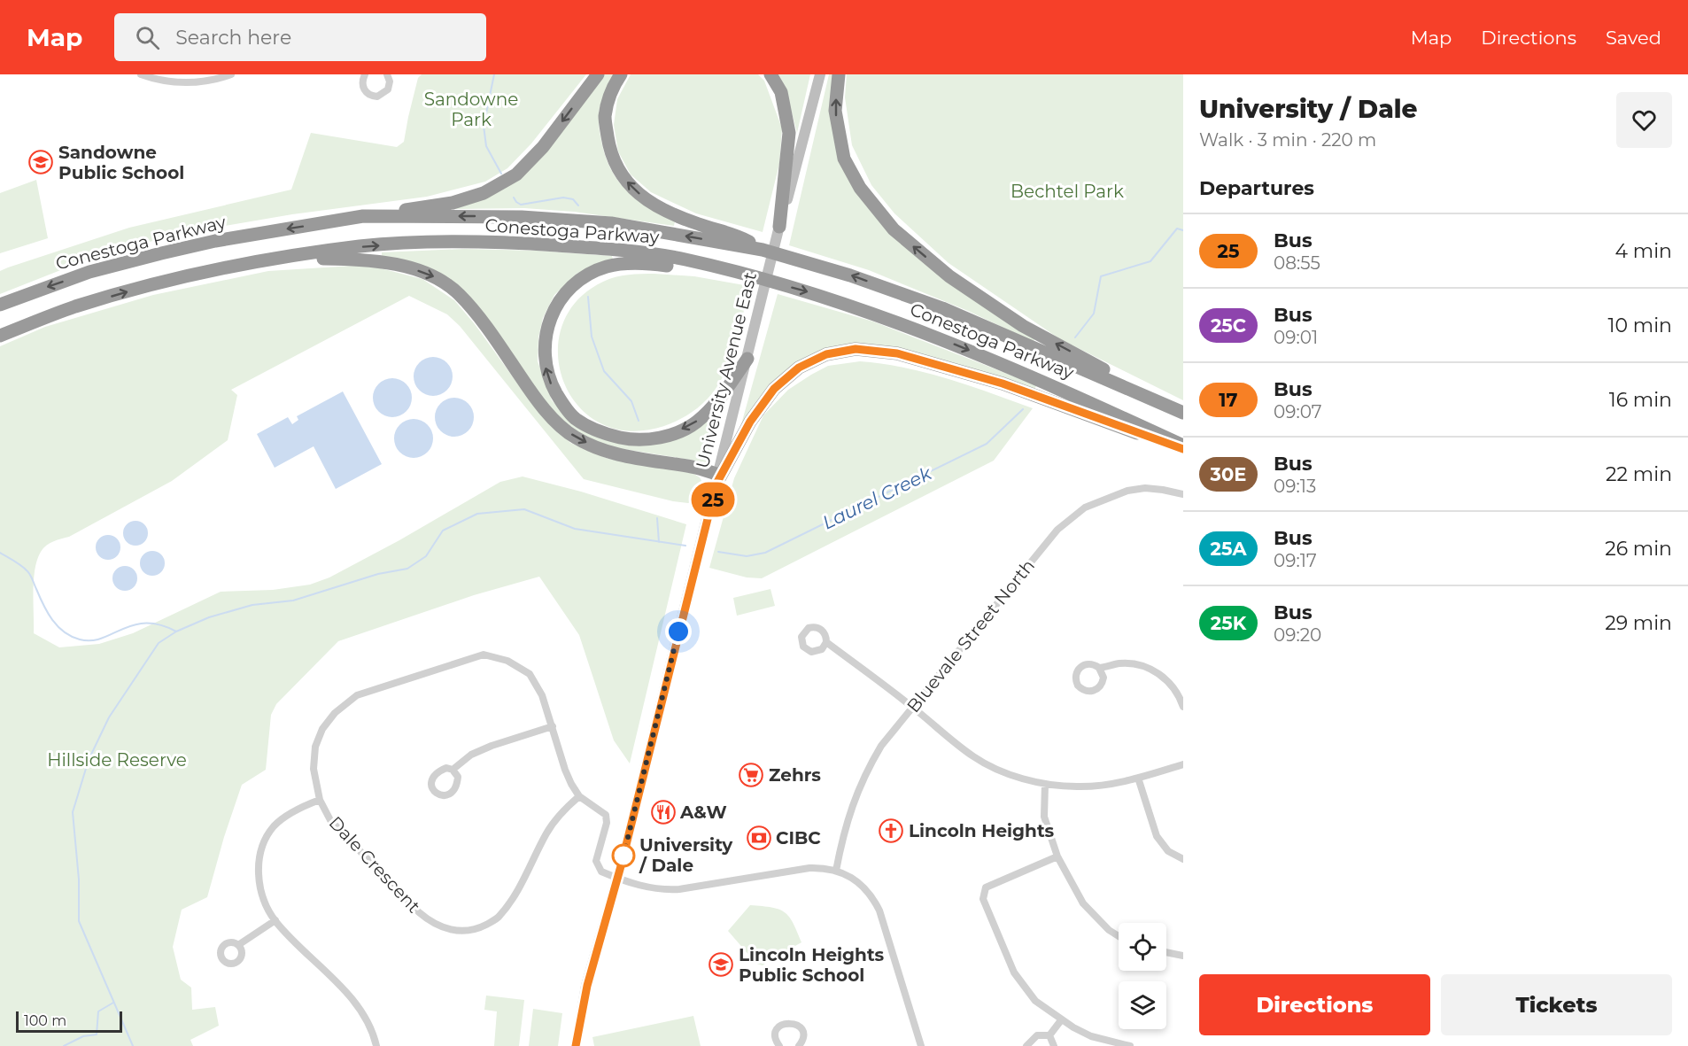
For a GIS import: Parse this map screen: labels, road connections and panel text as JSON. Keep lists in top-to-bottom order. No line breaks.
{"streets":{"highway":["Conestoga Parkway"],"main road":["University Avenue East"],"street":["Bluevale Street North","Dale Crescent"]},"crossings":[["University Avenue East","Dale Crescent"]],"water":["Laurel Creek"],"parks":["Sandowne Park","Bechtel Park","Hillside Reserve"],"places":{"school or university":["Sandowne Public School","Lincoln Heights Public School"],"supermarket":["Zehrs"],"restaurant":["A&W"],"church":["Lincoln Heights"],"bank":["CIBC"],"other":["University / Dale"]},"lines":["bus line 25"],"scale_bar":"100 m","page":{"header":"Map","search":"Search here","nav":["Map","Directions","Saved"],"on_map":"25","heading":[["University / Dale","Walk · 3 min · 220 m"],"Departures"],"list":[{"mark":"25","name":"Bus","note":"08:55","value":"4 min"},{"mark":"25C","name":"Bus","note":"09:01","value":"10 min"},{"mark":"17","name":"Bus","note":"09:07","value":"16 min"},{"mark":"30E","name":"Bus","note":"09:13","value":"22 min"},{"mark":"25A","name":"Bus","note":"09:17","value":"26 min"},{"mark":"25K","name":"Bus","note":"09:20","value":"29 min"}],"buttons":["Directions","Tickets"],"scale":"100 m"}}
